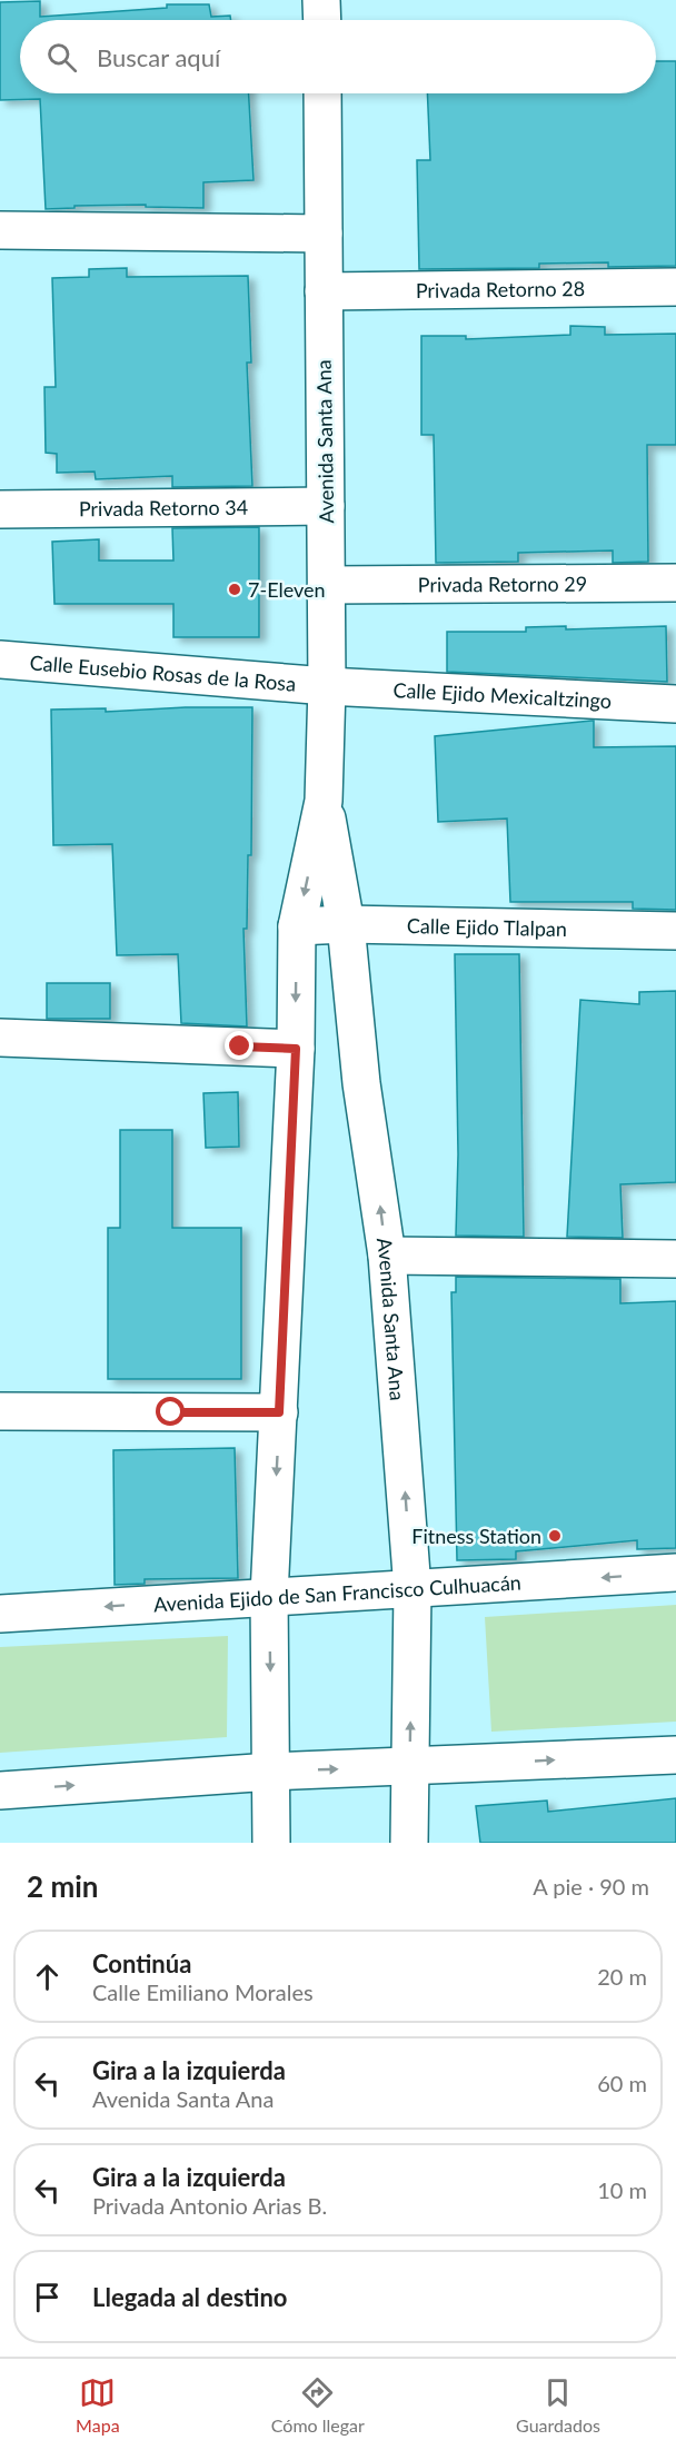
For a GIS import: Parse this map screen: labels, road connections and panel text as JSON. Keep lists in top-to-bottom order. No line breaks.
{"streets":{"street":["Privada Retorno 28","Avenida Santa Ana","Privada Retorno 34","Privada Retorno 29","Calle Eusebio Rosas de la Rosa","Calle Ejido Mexicaltzingo","Calle Ejido Tlalpan","Avenida Ejido de San Francisco Culhuacán"]},"crossings":[["Privada Retorno 28","Avenida Santa Ana"],["Avenida Santa Ana","Privada Retorno 34"],["Avenida Santa Ana","Privada Retorno 29"],["Avenida Santa Ana","Calle Eusebio Rosas de la Rosa"],["Avenida Santa Ana","Calle Ejido Mexicaltzingo"],["Avenida Santa Ana","Calle Ejido Tlalpan"],["Avenida Santa Ana","Avenida Ejido de San Francisco Culhuacán"],["Calle Eusebio Rosas de la Rosa","Calle Ejido Mexicaltzingo"]],"places":["7-Eleven","Fitness Station"],"page":{"search":"Buscar aquí","heading":["2 min","A pie · 90 m"],"list":[["Continúa","Calle Emiliano Morales","20 m"],["Gira a la izquierda","Avenida Santa Ana","60 m"],["Gira a la izquierda","Privada Antonio Arias B.","10 m"],"Llegada al destino"],"nav":["Mapa","Cómo llegar","Guardados"]}}
